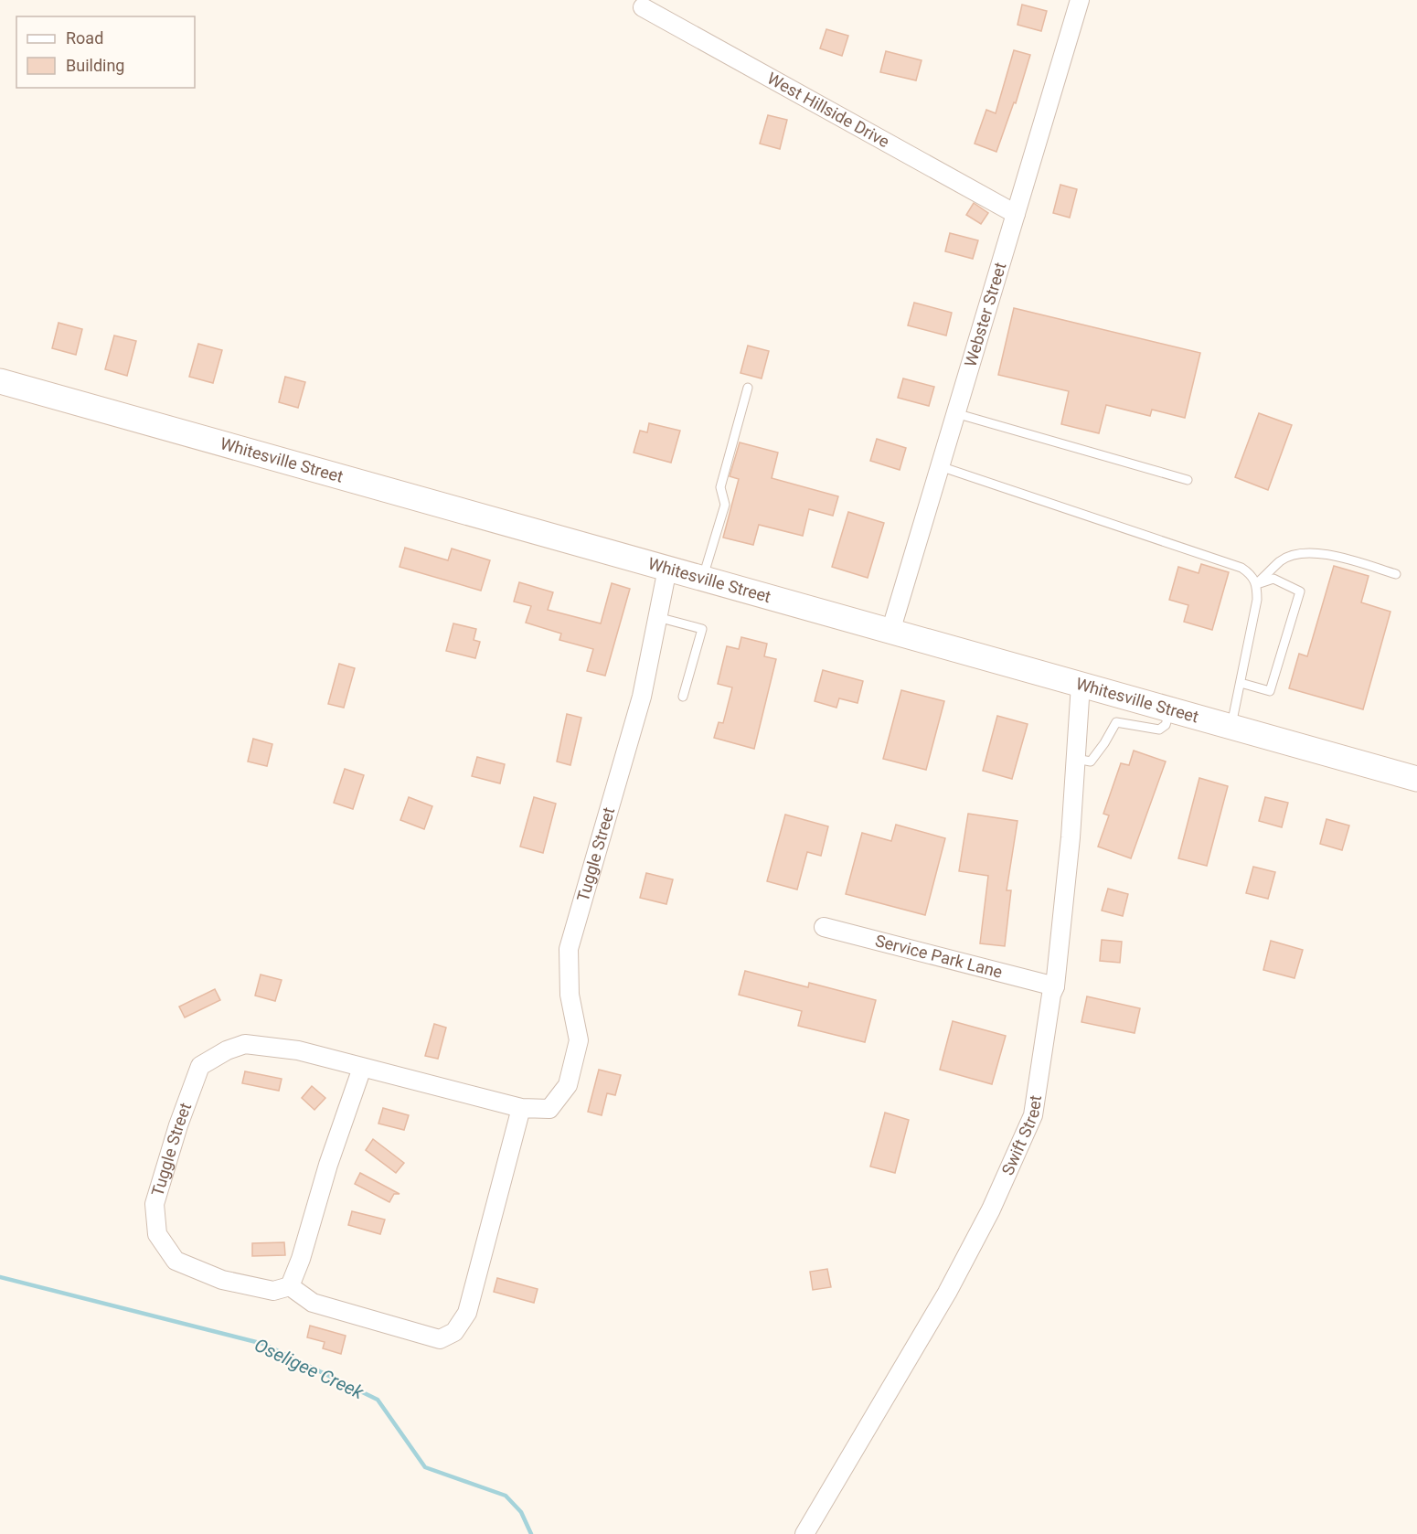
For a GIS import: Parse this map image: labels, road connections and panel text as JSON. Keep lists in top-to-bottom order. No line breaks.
{"streets":{"main road":["Whitesville Street"],"street":["West Hillside Drive","Webster Street","Tuggle Street","Service Park Lane","Swift Street"]},"crossings":[["West Hillside Drive","Webster Street"],["Webster Street","Whitesville Street"],["Whitesville Street","Tuggle Street"],["Whitesville Street","Swift Street"],["Service Park Lane","Swift Street"]],"water":["Oseligee Creek"],"legend":["Road","Building"]}
